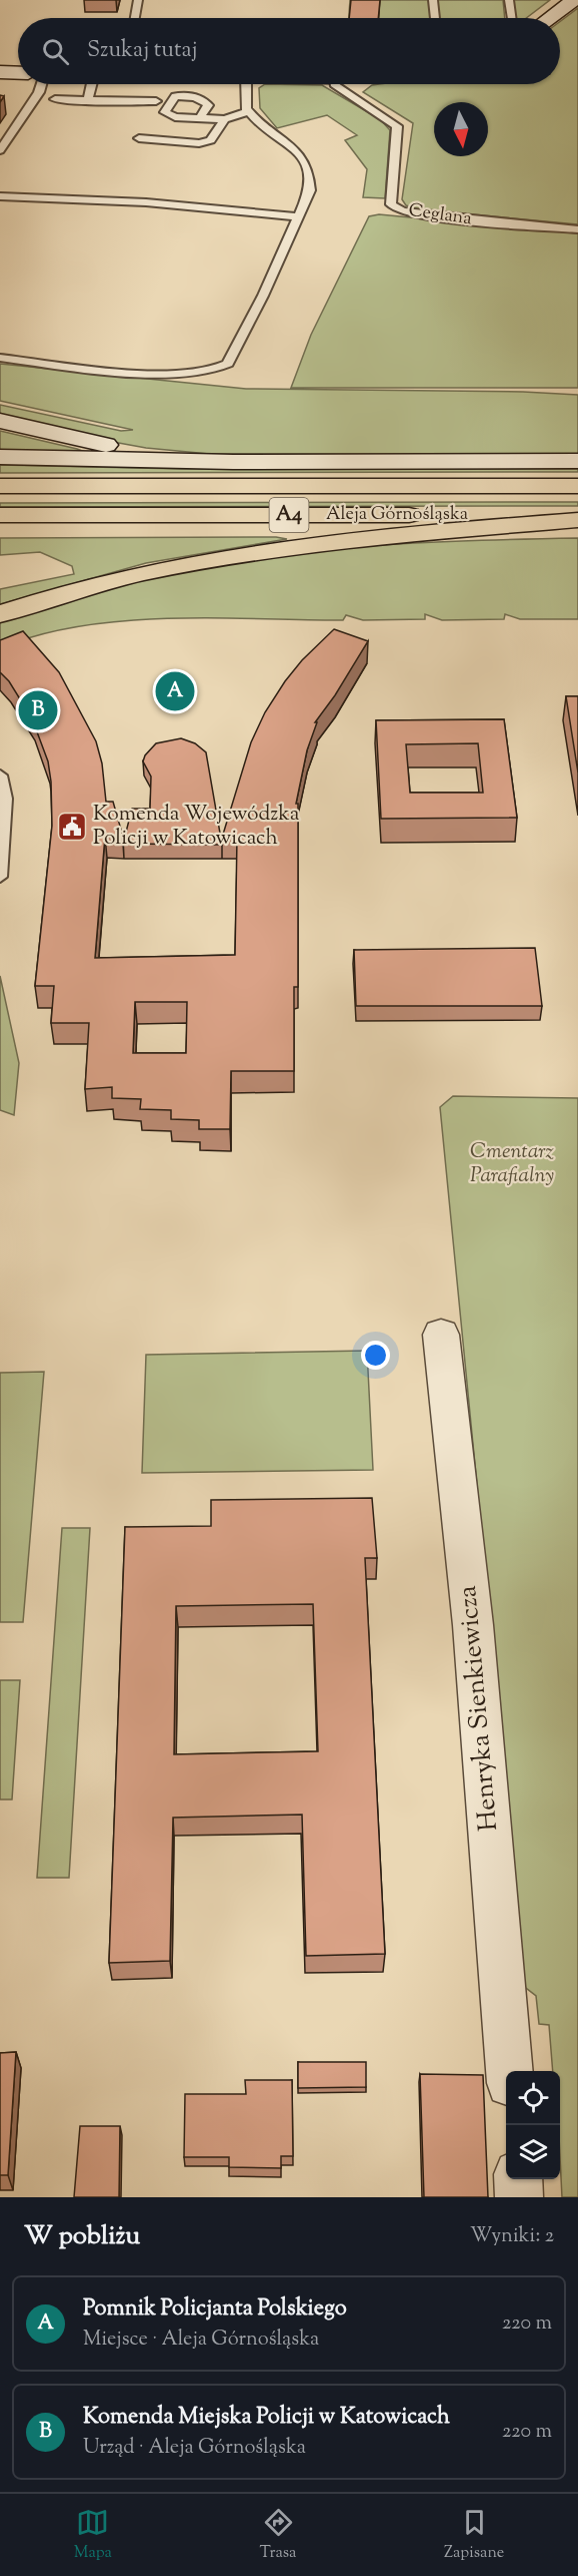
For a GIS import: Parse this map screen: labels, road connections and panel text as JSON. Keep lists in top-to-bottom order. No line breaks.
{"streets":{"highway":["A4","Aleja Górnośląska"],"street":["Henryka Sienkiewicza"],"lane":["Ceglana"]},"parks":["Cmentarz Parafialny"],"places":{"public building":["Komenda Wojewódzka Policji w Katowicach"]},"north":"bottom","page":{"search":"Szukaj tutaj","pins":["A","B"],"heading":["W pobliżu","Wyniki: 2"],"list":[{"mark":"A","name":"Pomnik Policjanta Polskiego","note":"Miejsce · Aleja Górnośląska","value":"220 m"},{"mark":"B","name":"Komenda Miejska Policji w Katowicach","note":"Urząd · Aleja Górnośląska","value":"220 m"}],"nav":["Mapa","Trasa","Zapisane"]}}
